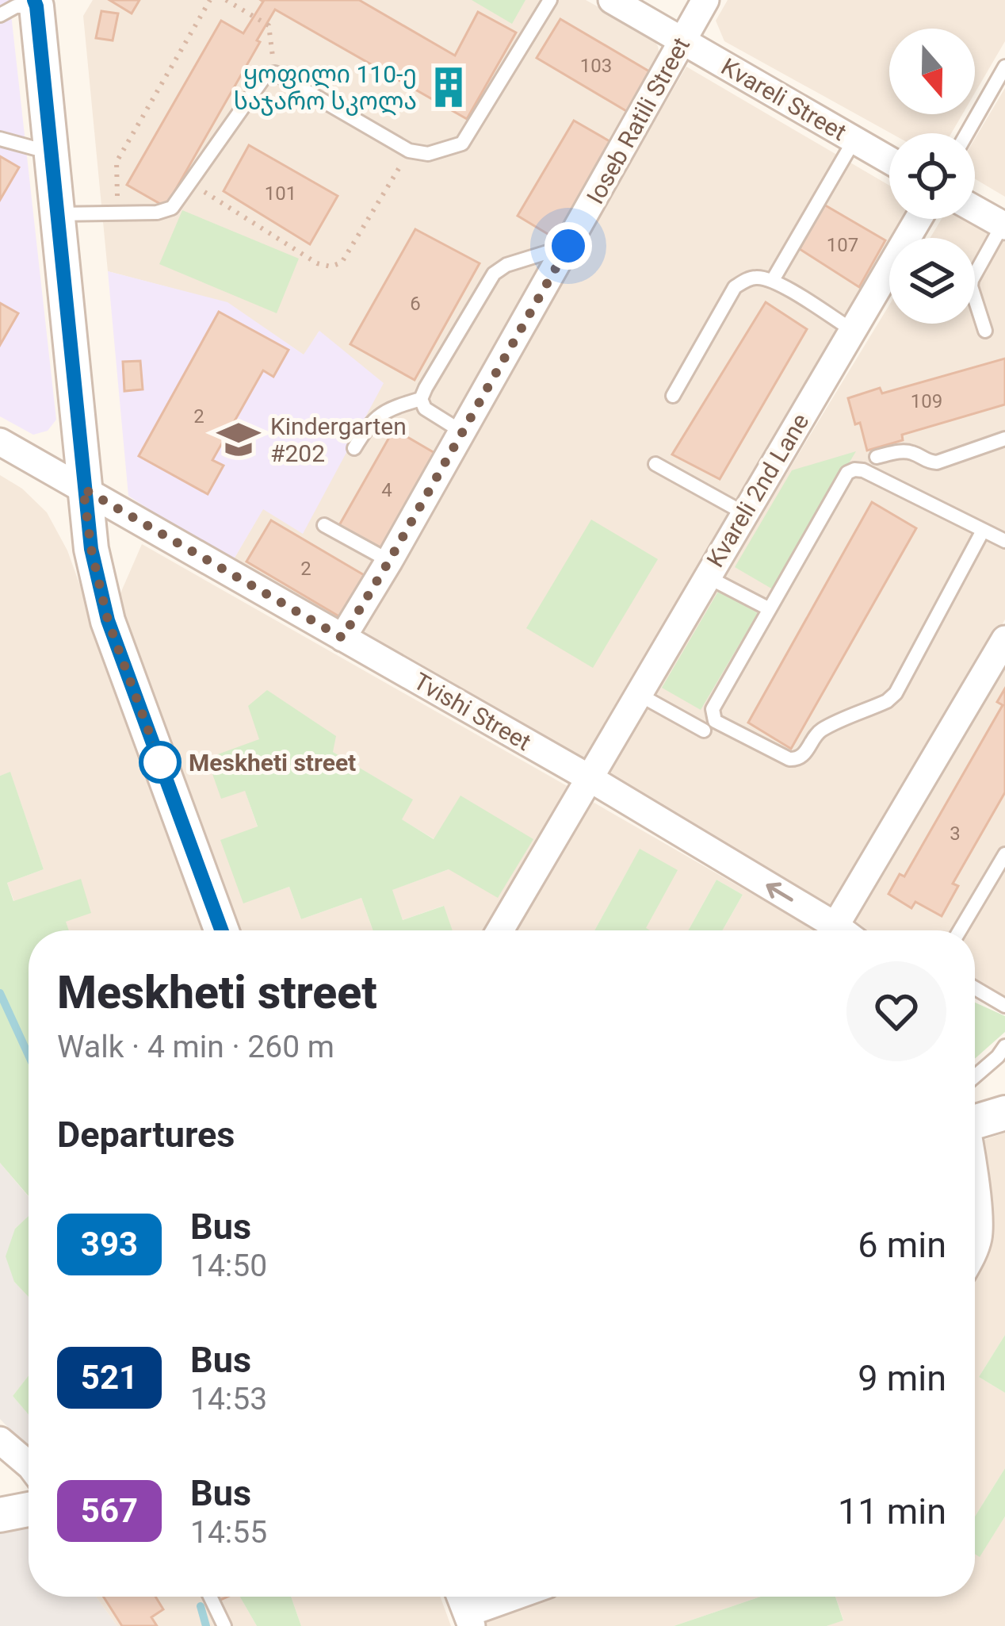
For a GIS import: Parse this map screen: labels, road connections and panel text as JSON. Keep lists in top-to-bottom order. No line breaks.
{"streets":{"street":["Kvareli Street","Ioseb Ratili Street","Kvareli 2nd Lane","Tvishi Street"]},"crossings":[["Kvareli Street","Ioseb Ratili Street"],["Ioseb Ratili Street","Tvishi Street"],["Kvareli 2nd Lane","Tvishi Street"]],"places":{"building":["ყოფილი 110-ე საჯარო სკოლა"],"school or university":["Kindergarten #202"],"other":["Meskheti street"]},"lines":["bus line 393"],"house_numbers":["103","101","107","6","109","2","4","2","3"],"north":"bottom","page":{"heading":[["Meskheti street","Walk · 4 min · 260 m"],"Departures"],"list":[{"mark":"393","name":"Bus","note":"14:50","value":"6 min"},{"mark":"521","name":"Bus","note":"14:53","value":"9 min"},{"mark":"567","name":"Bus","note":"14:55","value":"11 min"}]}}
